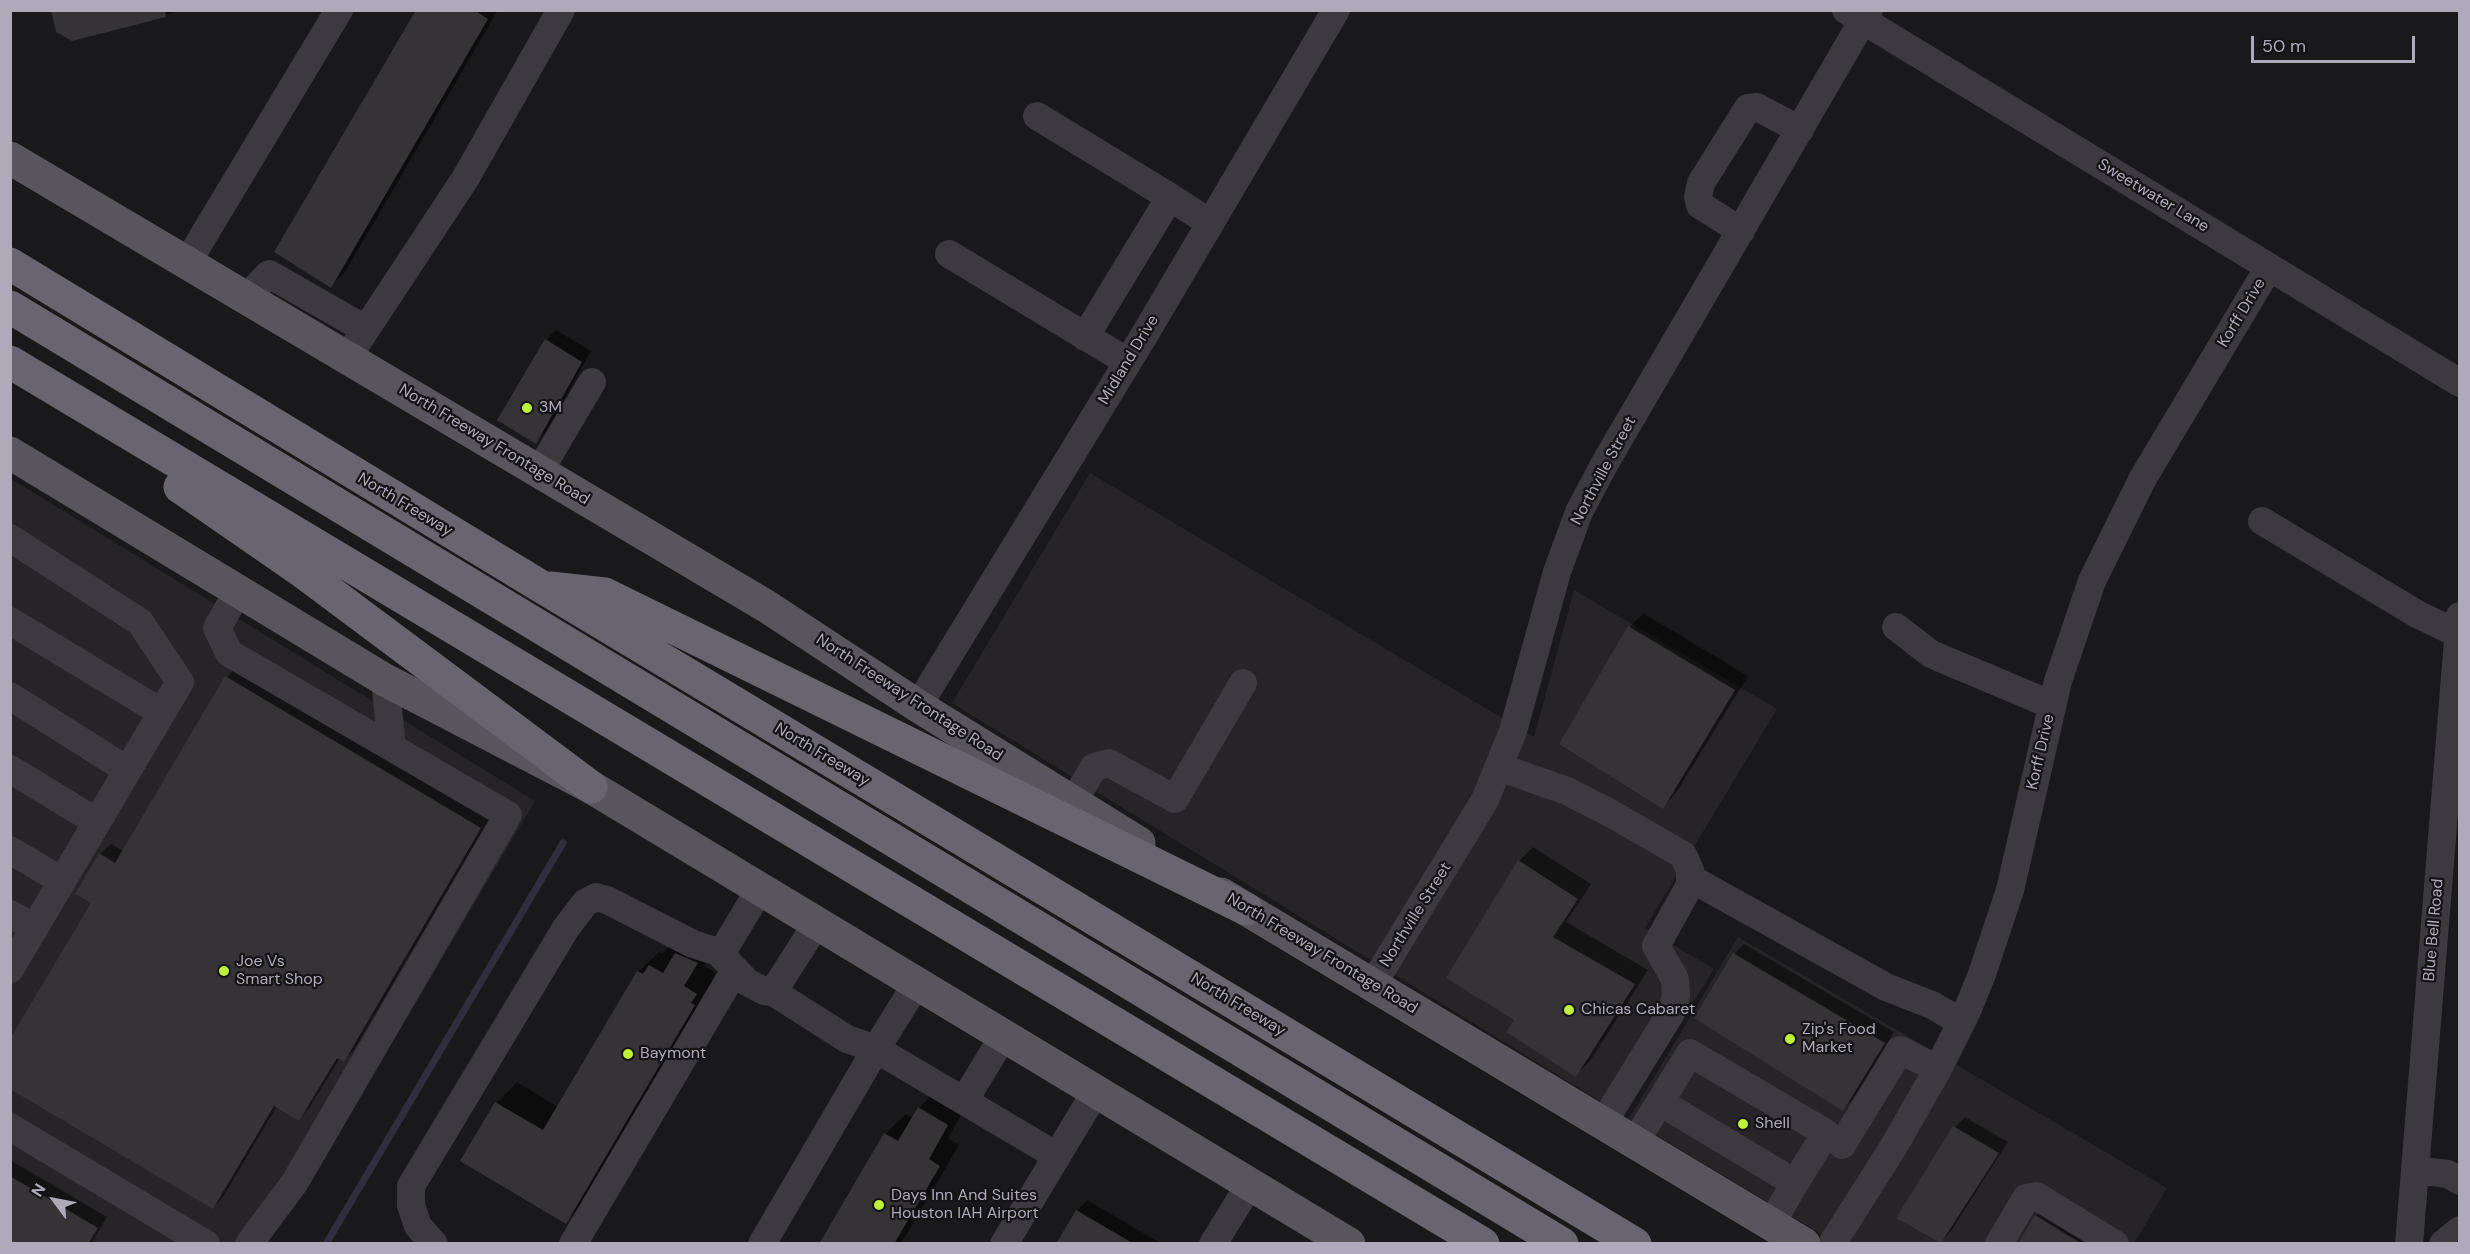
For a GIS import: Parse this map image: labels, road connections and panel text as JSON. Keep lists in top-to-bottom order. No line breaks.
{"streets":{"highway":["North Freeway"],"main road":["North Freeway Frontage Road"],"street":["Sweetwater Lane","Korff Drive","Midland Drive","Northville Street","Blue Bell Road"]},"crossings":[["Sweetwater Lane","Korff Drive"],["Sweetwater Lane","Northville Street"],["Midland Drive","North Freeway Frontage Road"],["North Freeway Frontage Road","Northville Street"]],"places":["3M","Joe Vs Smart Shop","Chicas Cabaret","Zip's Food Market","Baymont","Shell","Days Inn And Suites Houston IAH Airport"],"scale_bar":"50 m","north":"top left"}
